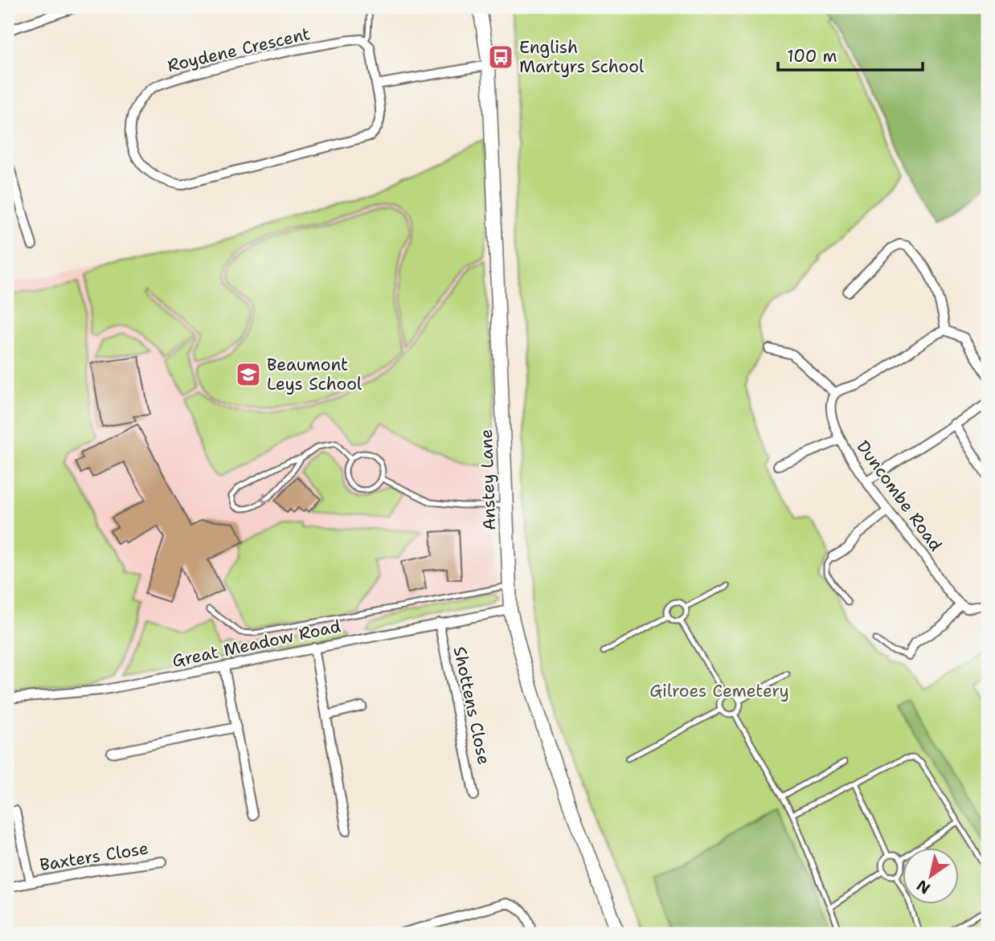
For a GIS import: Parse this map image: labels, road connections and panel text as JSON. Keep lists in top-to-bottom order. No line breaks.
{"streets":{"main road":["Anstey Lane"],"street":["Roydene Crescent","Duncombe Road","Great Meadow Road","Shottens Close","Baxters Close"]},"crossings":[["Anstey Lane","Great Meadow Road"],["Great Meadow Road","Shottens Close"]],"parks":["Gilroes Cemetery"],"places":{"bus stop":["English Martyrs School"],"school or university":["Beaumont Leys School"]},"scale_bar":"100 m","north":"bottom left"}
